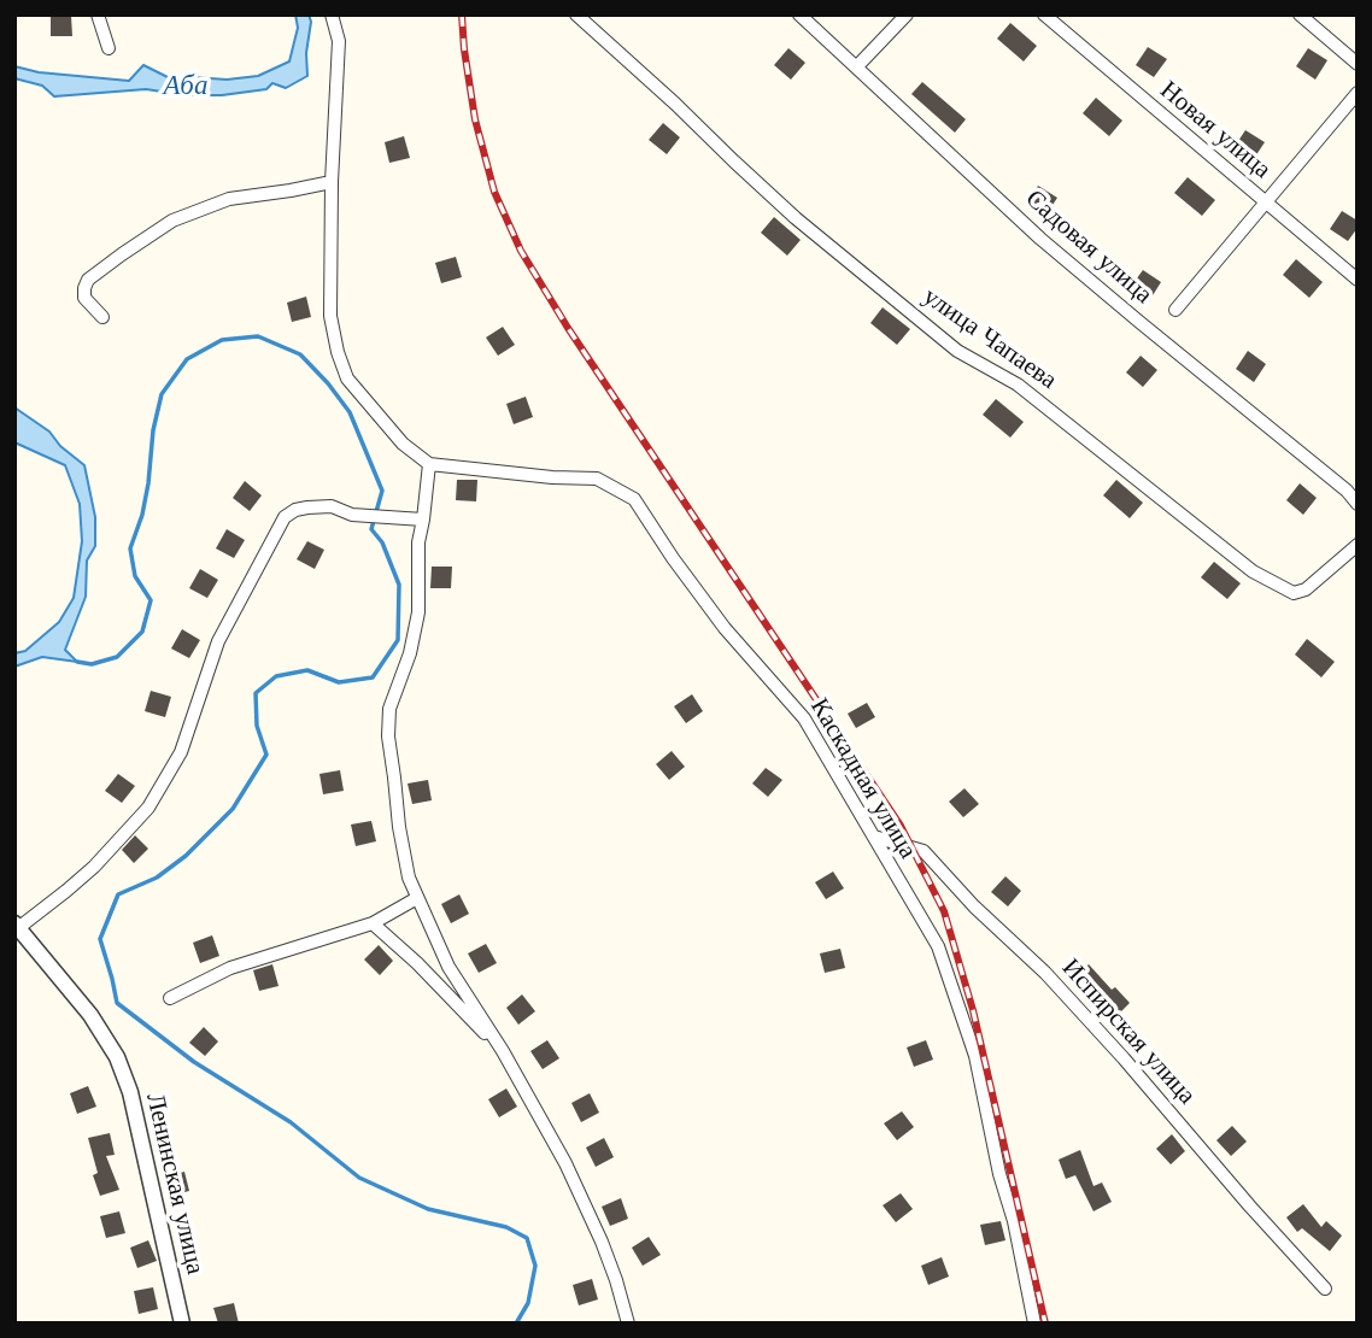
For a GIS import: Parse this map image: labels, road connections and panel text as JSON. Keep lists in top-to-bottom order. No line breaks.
{"streets":{"street":["Новая улица","Садовая улица","улица Чапаева","Каскадная улица","Испирская улица","Ленинская улица"]},"crossings":[["Каскадная улица","Испирская улица"]],"water":["Аба"]}
